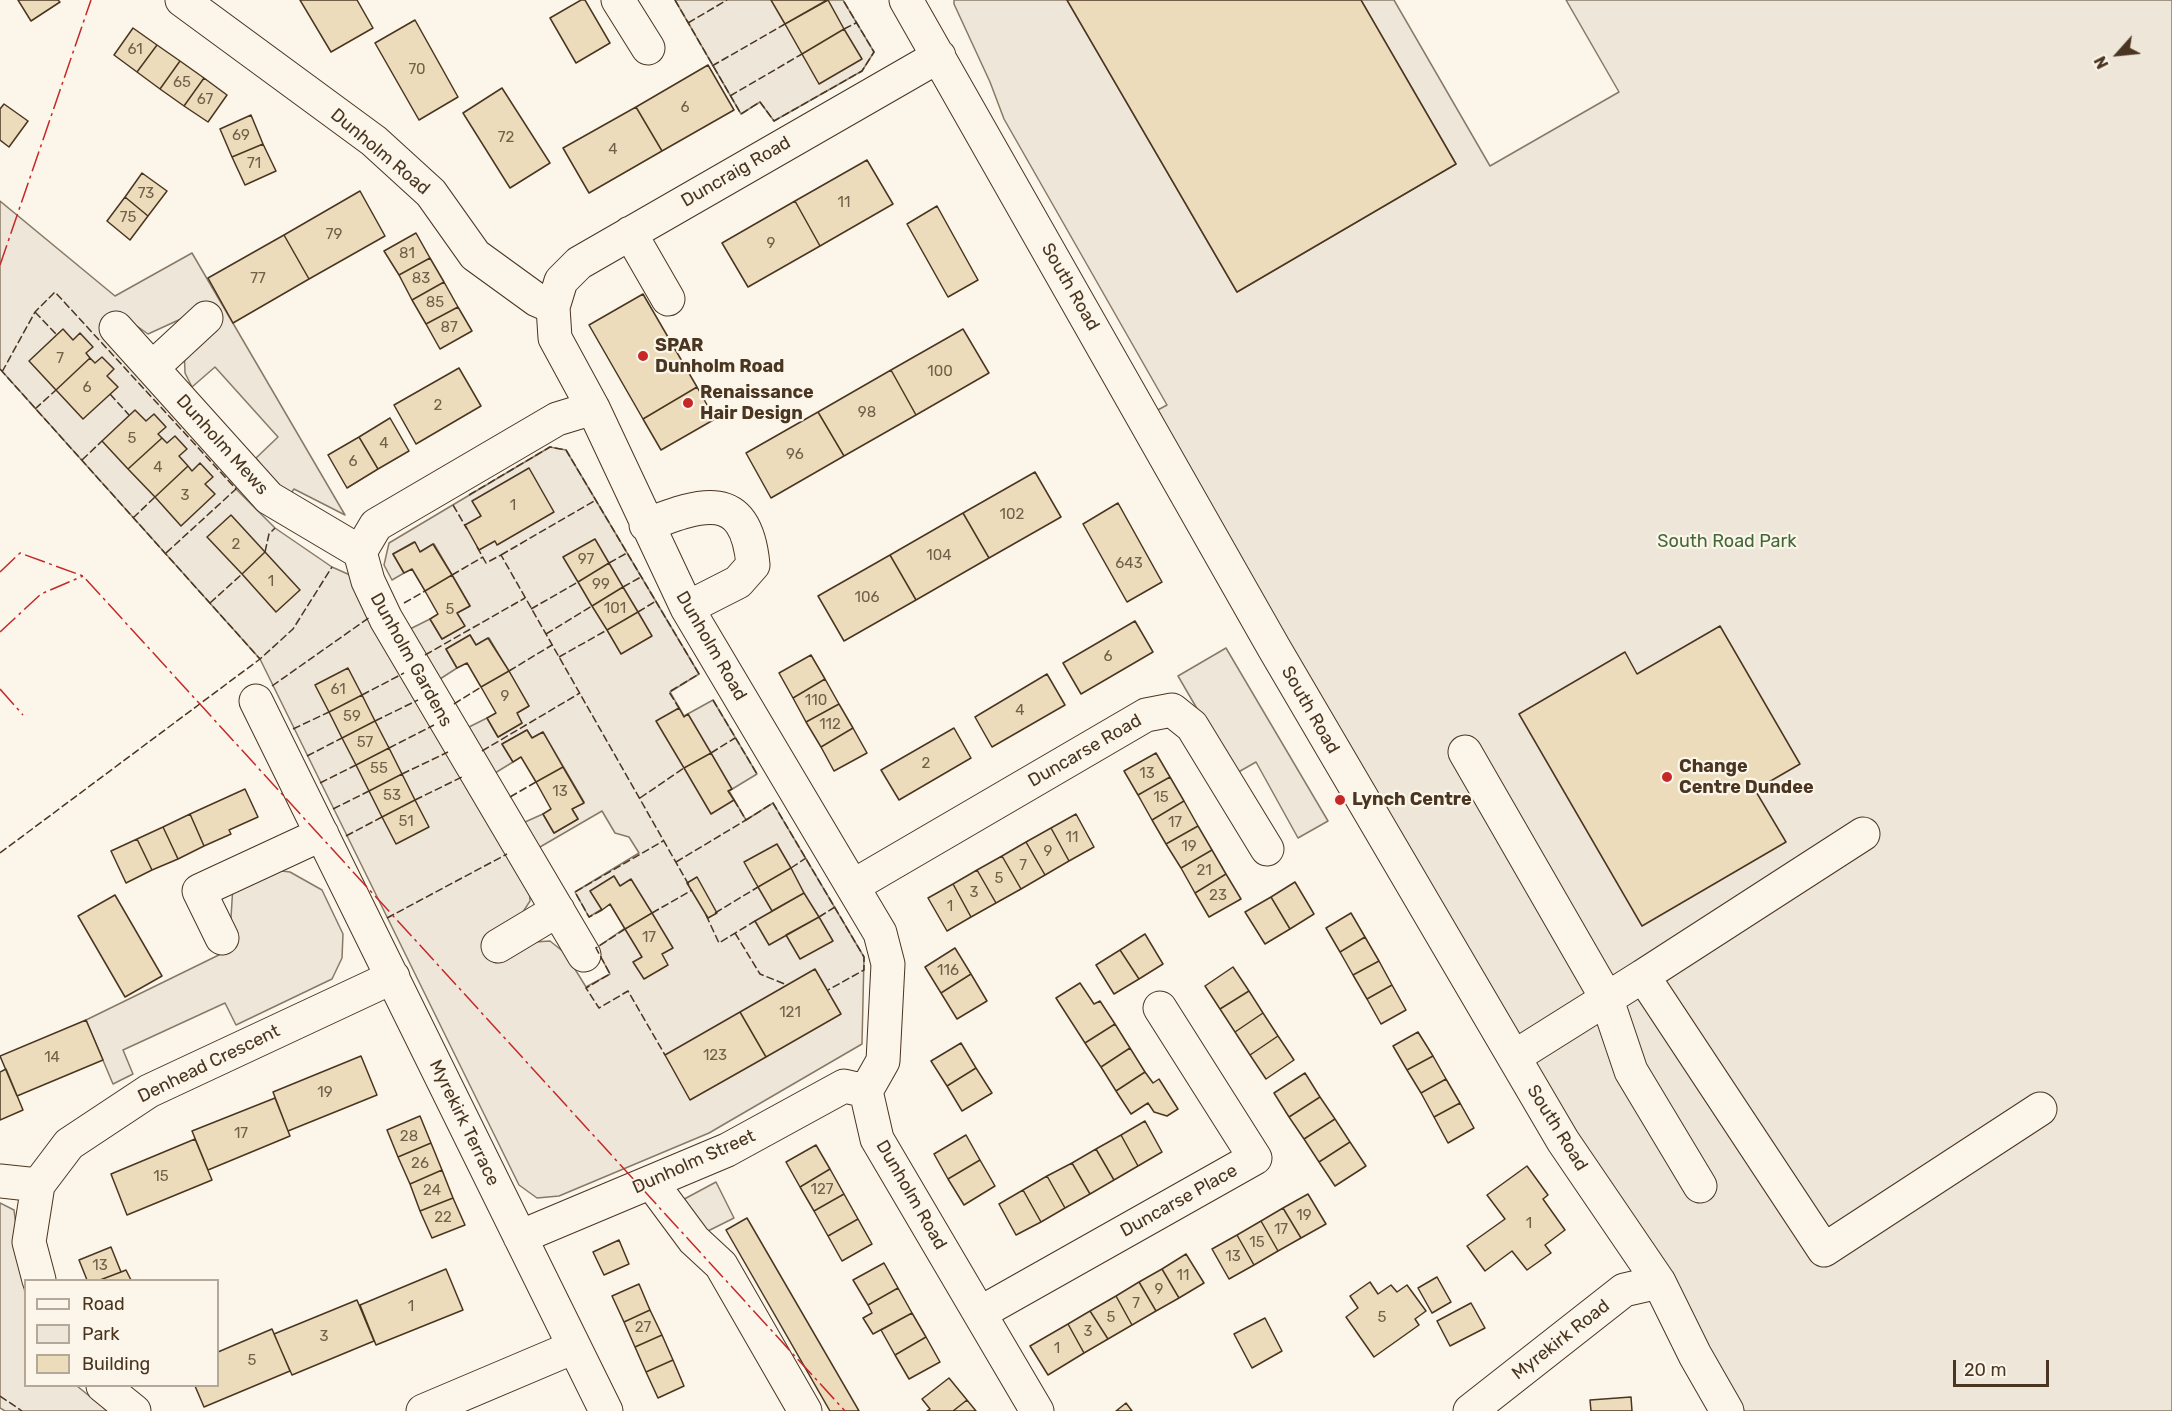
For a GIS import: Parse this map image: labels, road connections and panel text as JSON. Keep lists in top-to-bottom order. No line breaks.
{"streets":{"street":["Dunholm Road","Duncraig Road","South Road","Dunholm Mews","Dunholm Gardens","Duncarse Road","Denhead Crescent","Myrekirk Terrace","Dunholm Street","Duncarse Place","Myrekirk Road"]},"crossings":[["Dunholm Road","Duncraig Road"],["Dunholm Road","Duncarse Road"],["Dunholm Road","Dunholm Street"],["Dunholm Road","Duncarse Place"],["Duncraig Road","South Road"],["South Road","Myrekirk Road"],["Dunholm Mews","Dunholm Gardens"],["Denhead Crescent","Myrekirk Terrace"],["Myrekirk Terrace","Dunholm Street"]],"parks":["South Road Park"],"places":["SPAR Dunholm Road","Renaissance Hair Design","Change Centre Dundee","Lynch Centre"],"house_numbers":["61","70","65","67","6","69","72","4","71","73","11","75","79","9","81","77","83","85","87","7","100","6","2","98","5","4","96","6","4","3","1","102","2","104","97","643","1","99","106","101","5","6","61","9","110","4","59","112","57","2","55","13","13","53","15","51","17","11","19","9","7","21","5","3","23","1","17","116","121","123","14","19","17","28","26","15","127","24","19","22","1","17","15","13","13","11","9","7","1","5","5","27","3","3","1","5"],"legend":["Road","Park","Building"],"scale_bar":"20 m","north":"bottom left"}
